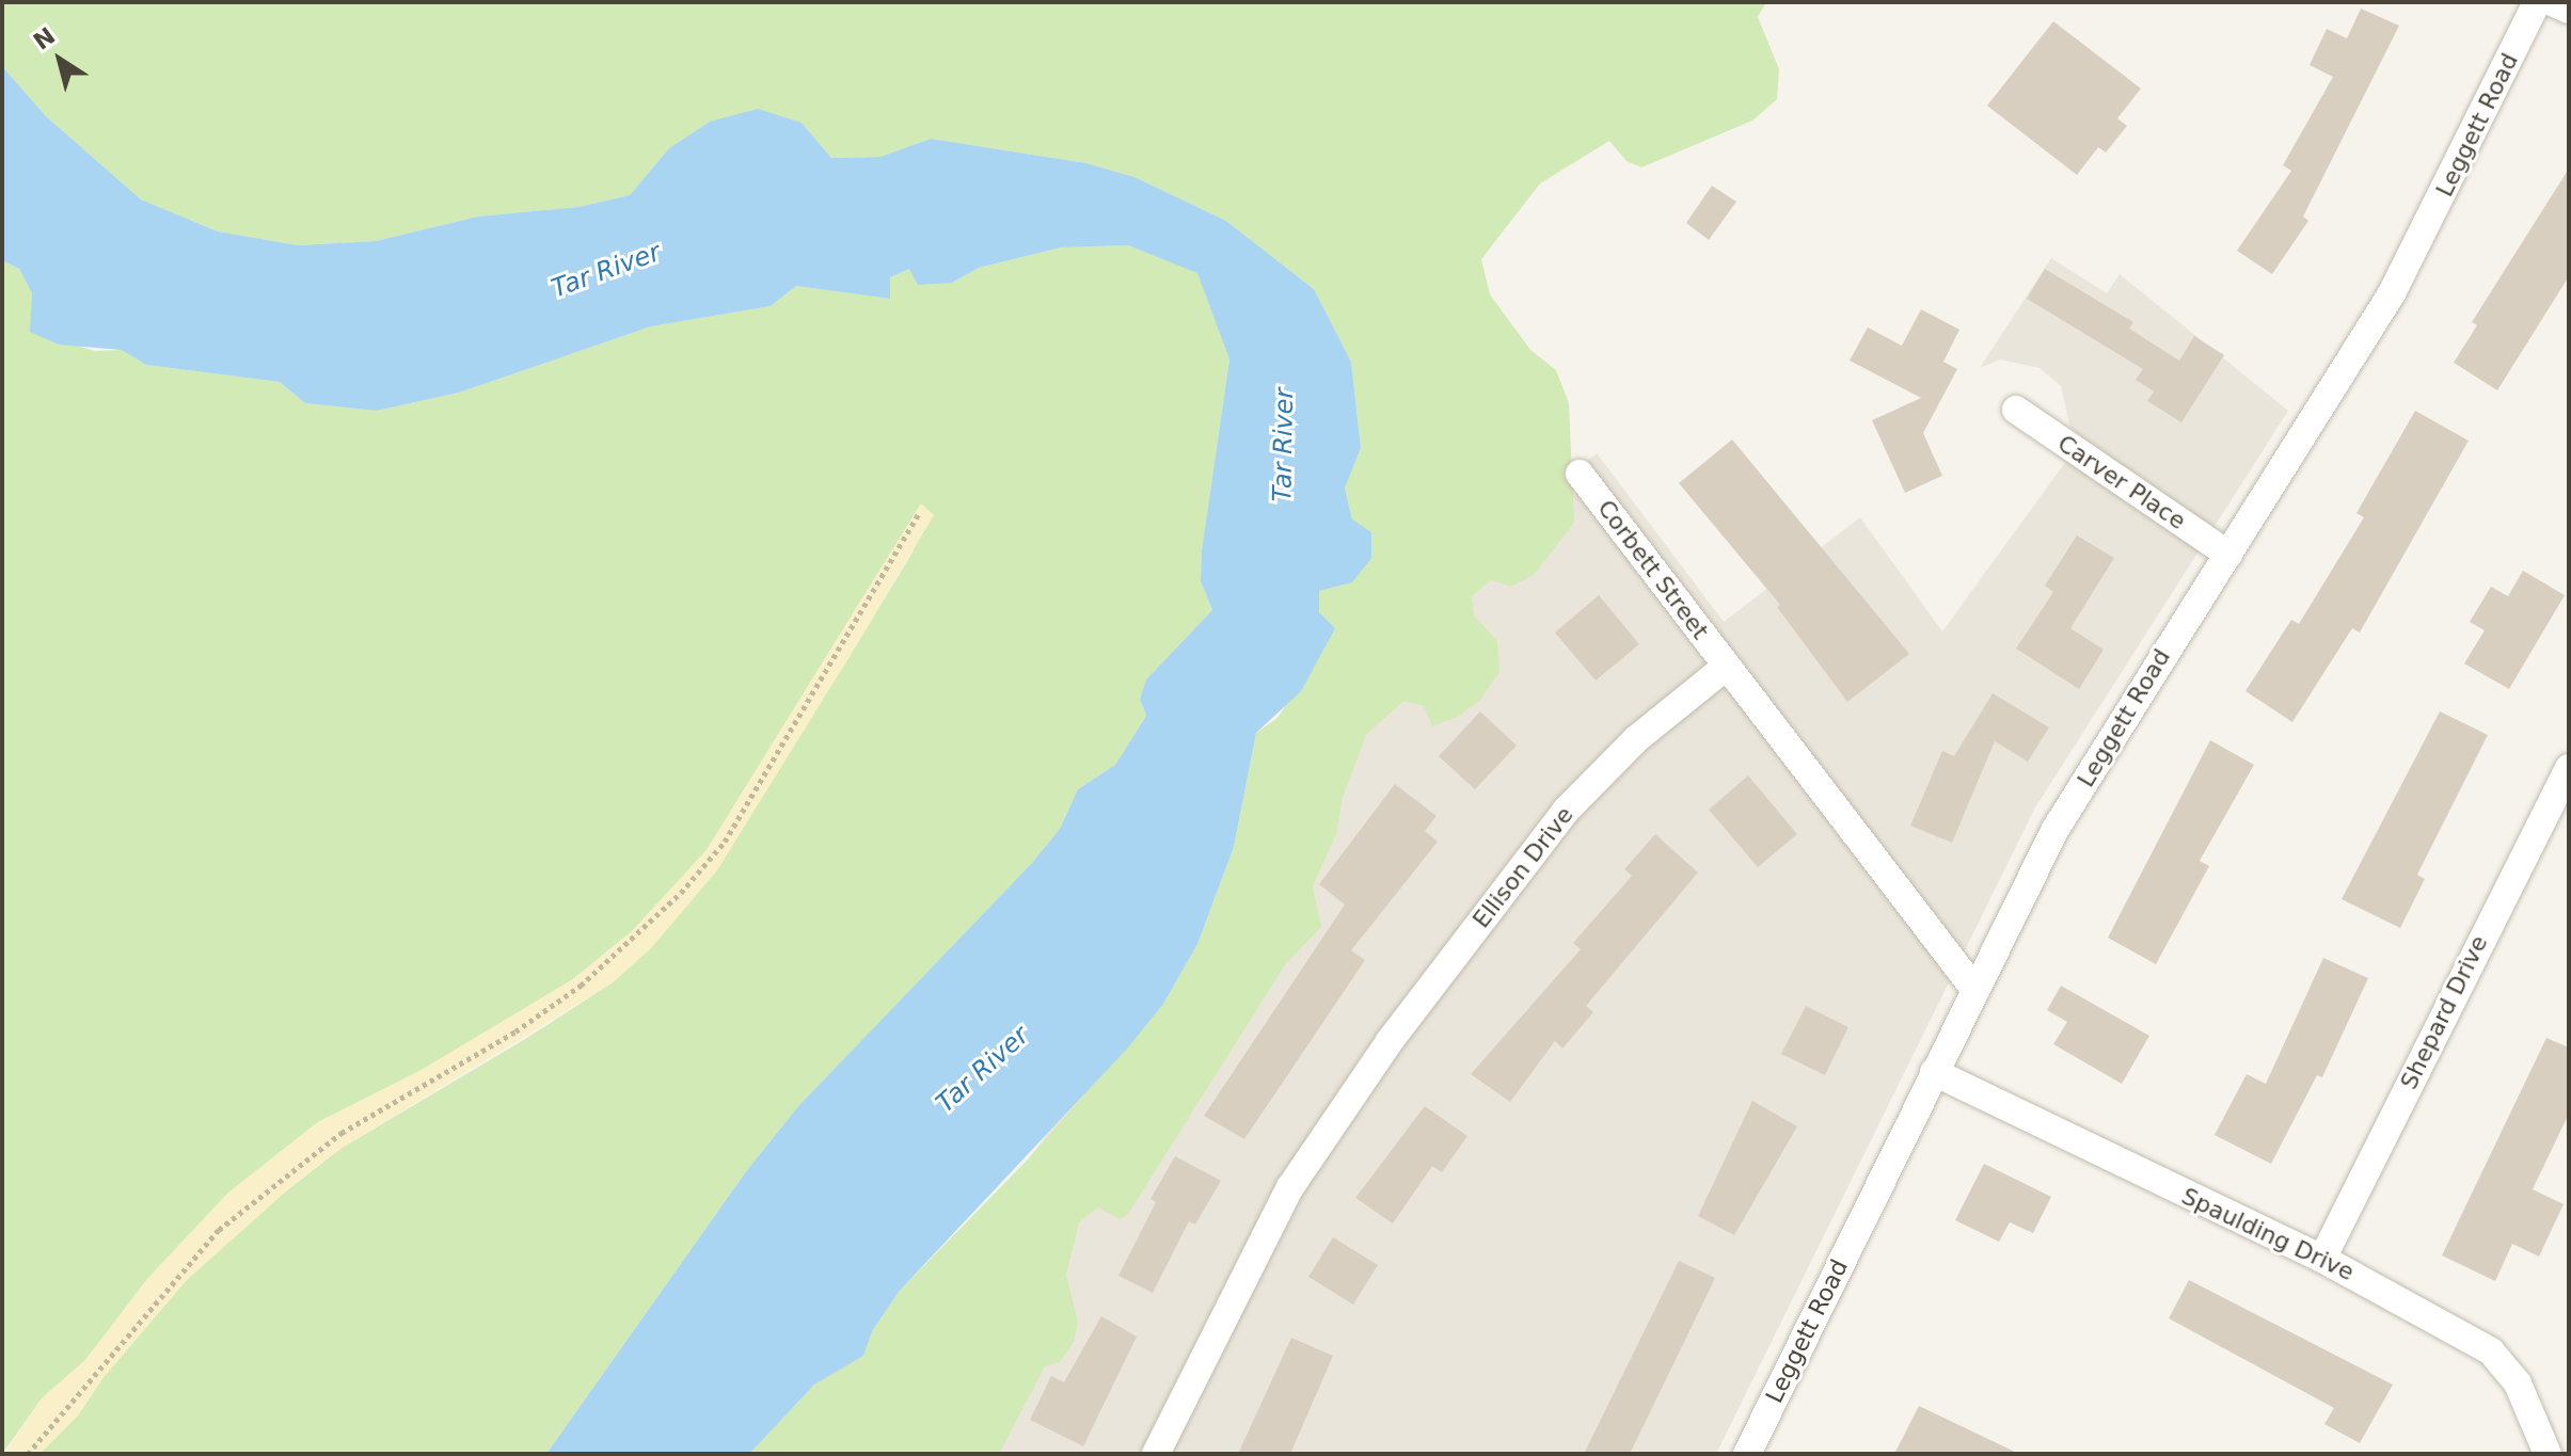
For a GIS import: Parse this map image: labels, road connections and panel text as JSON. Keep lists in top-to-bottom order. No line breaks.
{"streets":{"street":["Leggett Road","Carver Place","Corbett Street","Ellison Drive","Shepard Drive","Spaulding Drive"]},"crossings":[["Leggett Road","Carver Place"],["Leggett Road","Spaulding Drive"],["Corbett Street","Ellison Drive"],["Shepard Drive","Spaulding Drive"]],"water":["Tar River"],"north":"top left"}
